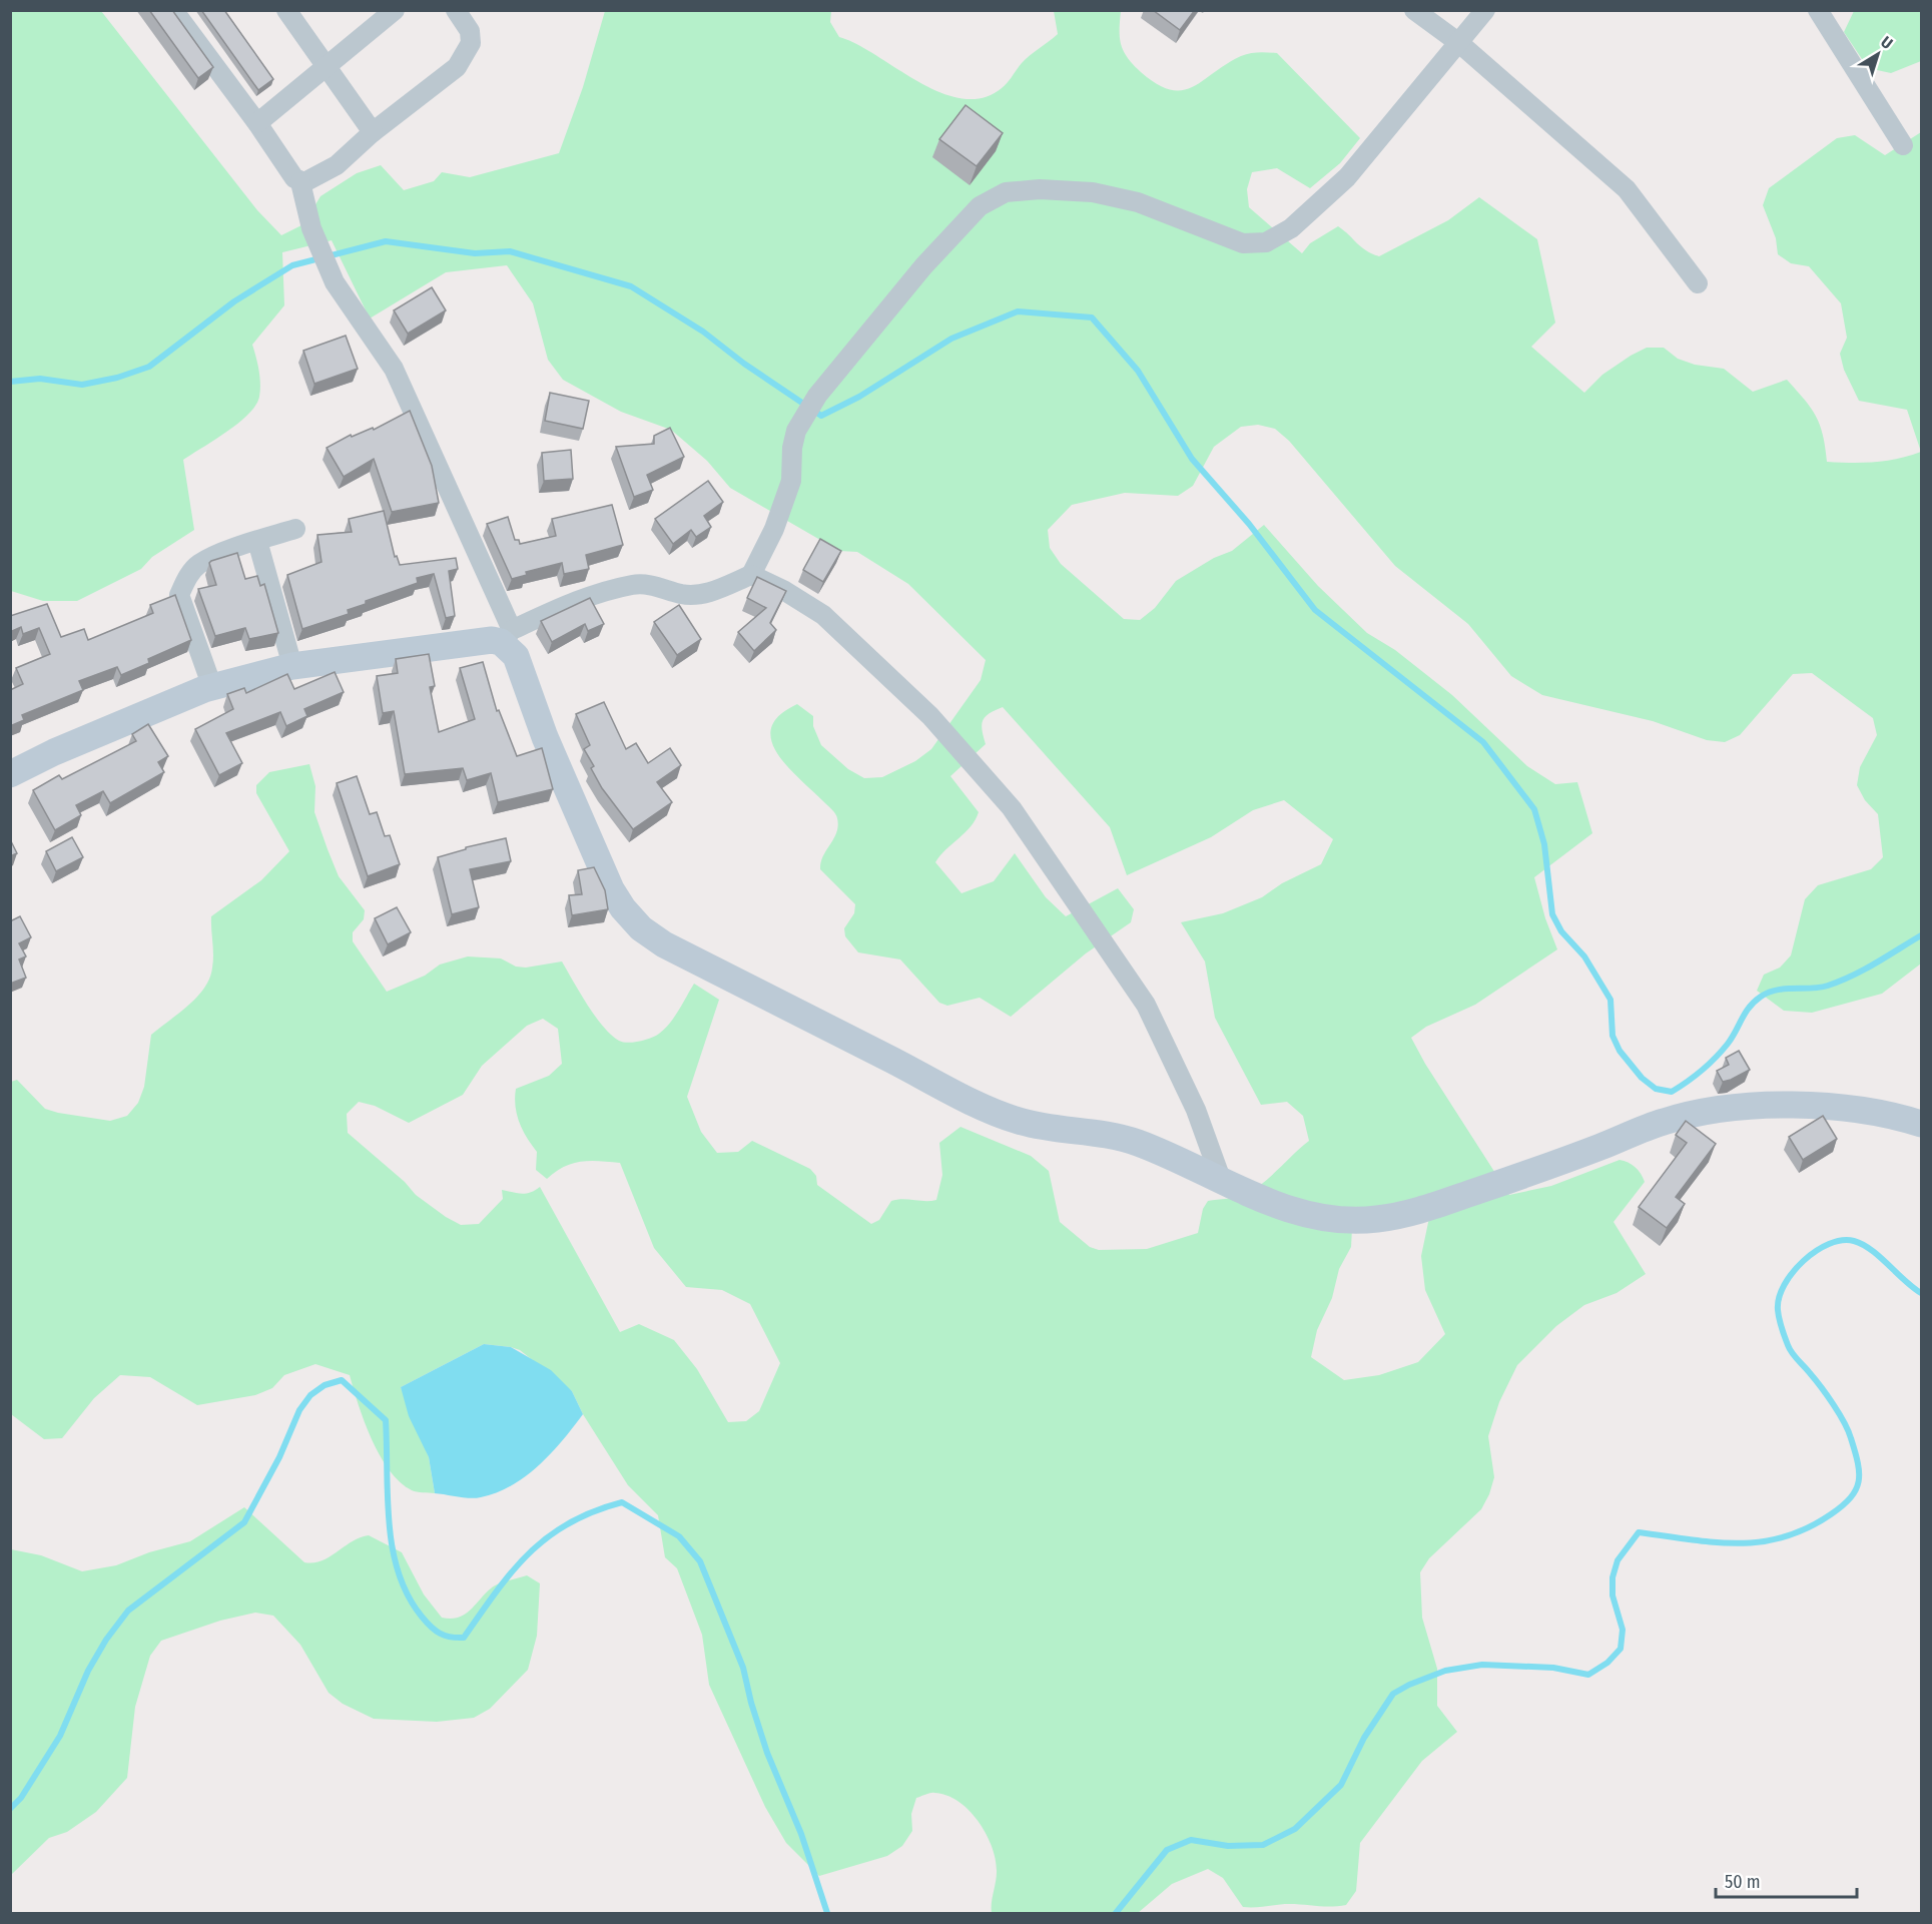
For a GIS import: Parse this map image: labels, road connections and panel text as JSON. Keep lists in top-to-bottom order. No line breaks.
{"scale_bar":"50 m","north":"top right"}
